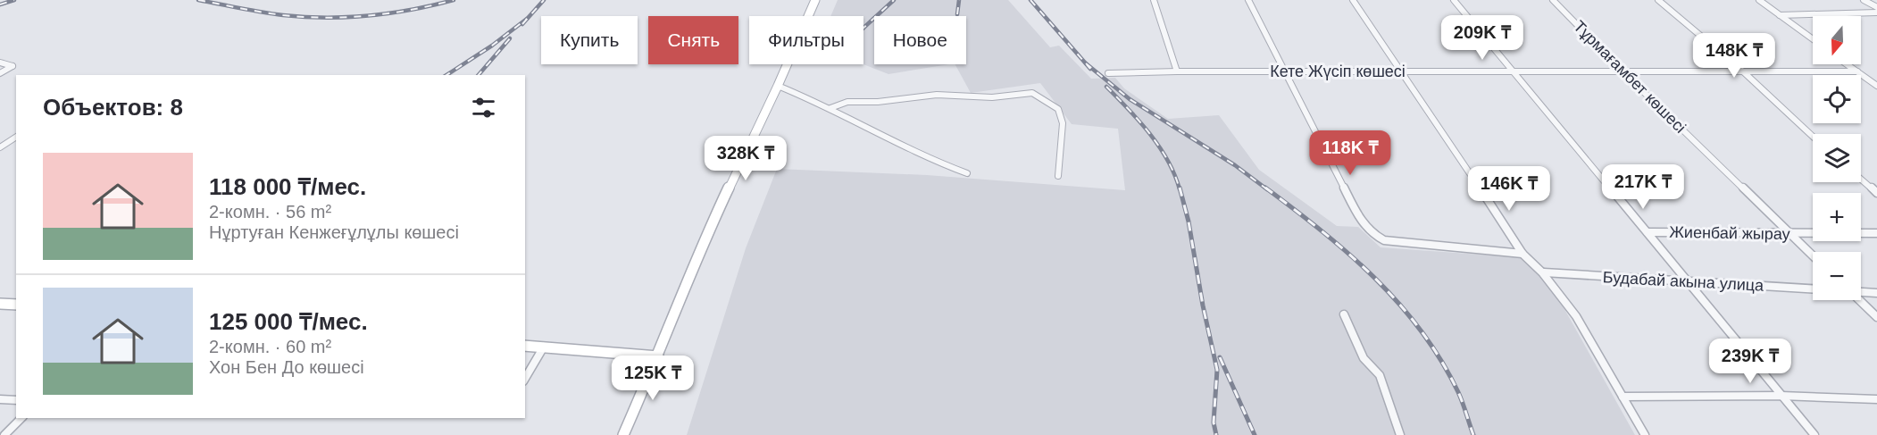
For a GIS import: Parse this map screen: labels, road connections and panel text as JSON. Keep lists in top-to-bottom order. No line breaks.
{"streets":{"street":["Кете Жүсіп көшесі","Тұрмағамбет көшесі","Жиенбай жырау","Будабай акына улица"]},"crossings":[["Кете Жүсіп көшесі","Тұрмағамбет көшесі"],["Тұрмағамбет көшесі","Жиенбай жырау"]],"north":"bottom","page":{"price":["209K ₸","148K ₸","118K ₸","328K ₸","217K ₸","146K ₸","239K ₸","125K ₸"],"map_buttons":["+","−"],"chip":["Купить","Снять","Фильтры","Новое"],"heading":"Объектов: 8","list":[{"name":"118 000 ₸/мес.","note":"2-комн. · 56 m² · Нұртуған Кенжеғұлұлы көшесі"},{"name":"125 000 ₸/мес.","note":"2-комн. · 60 m² · Хон Бен До көшесі"}]}}
